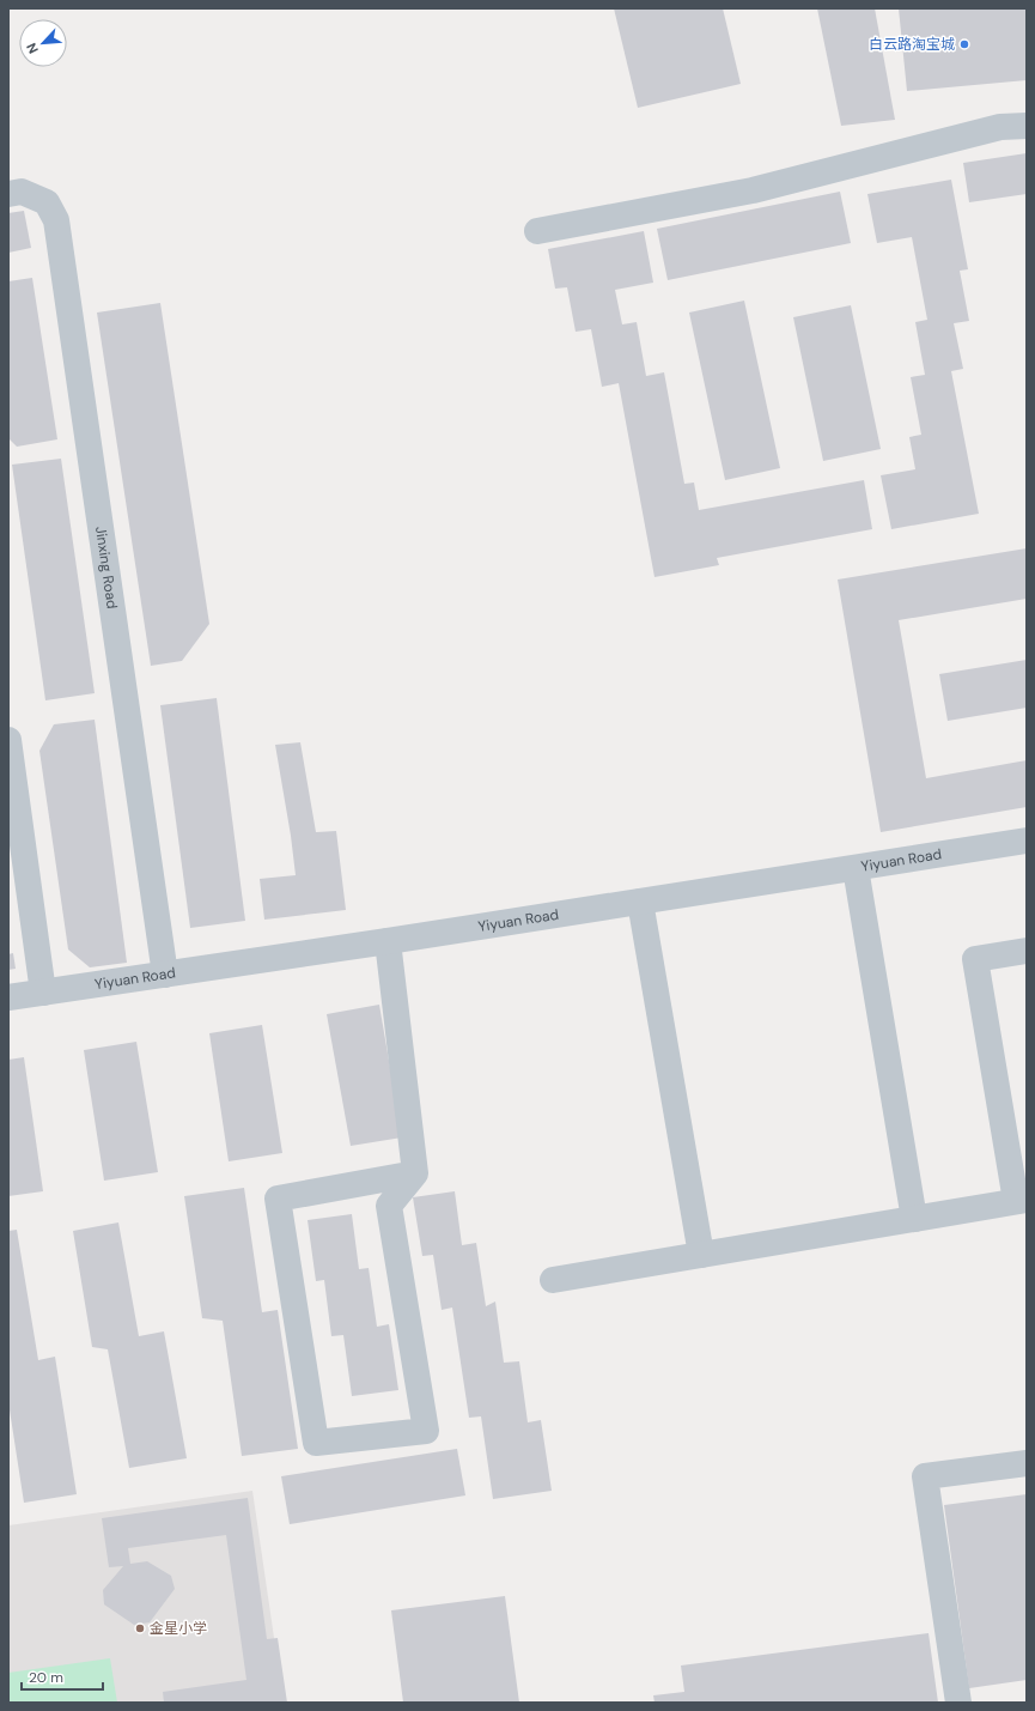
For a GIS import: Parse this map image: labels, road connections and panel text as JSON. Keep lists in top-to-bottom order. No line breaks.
{"streets":{"street":["Jinxing Road","Yiyuan Road"]},"crossings":[["Jinxing Road","Yiyuan Road"]],"places":["白云路淘宝城","金星小学"],"scale_bar":"20 m","north":"bottom left"}
